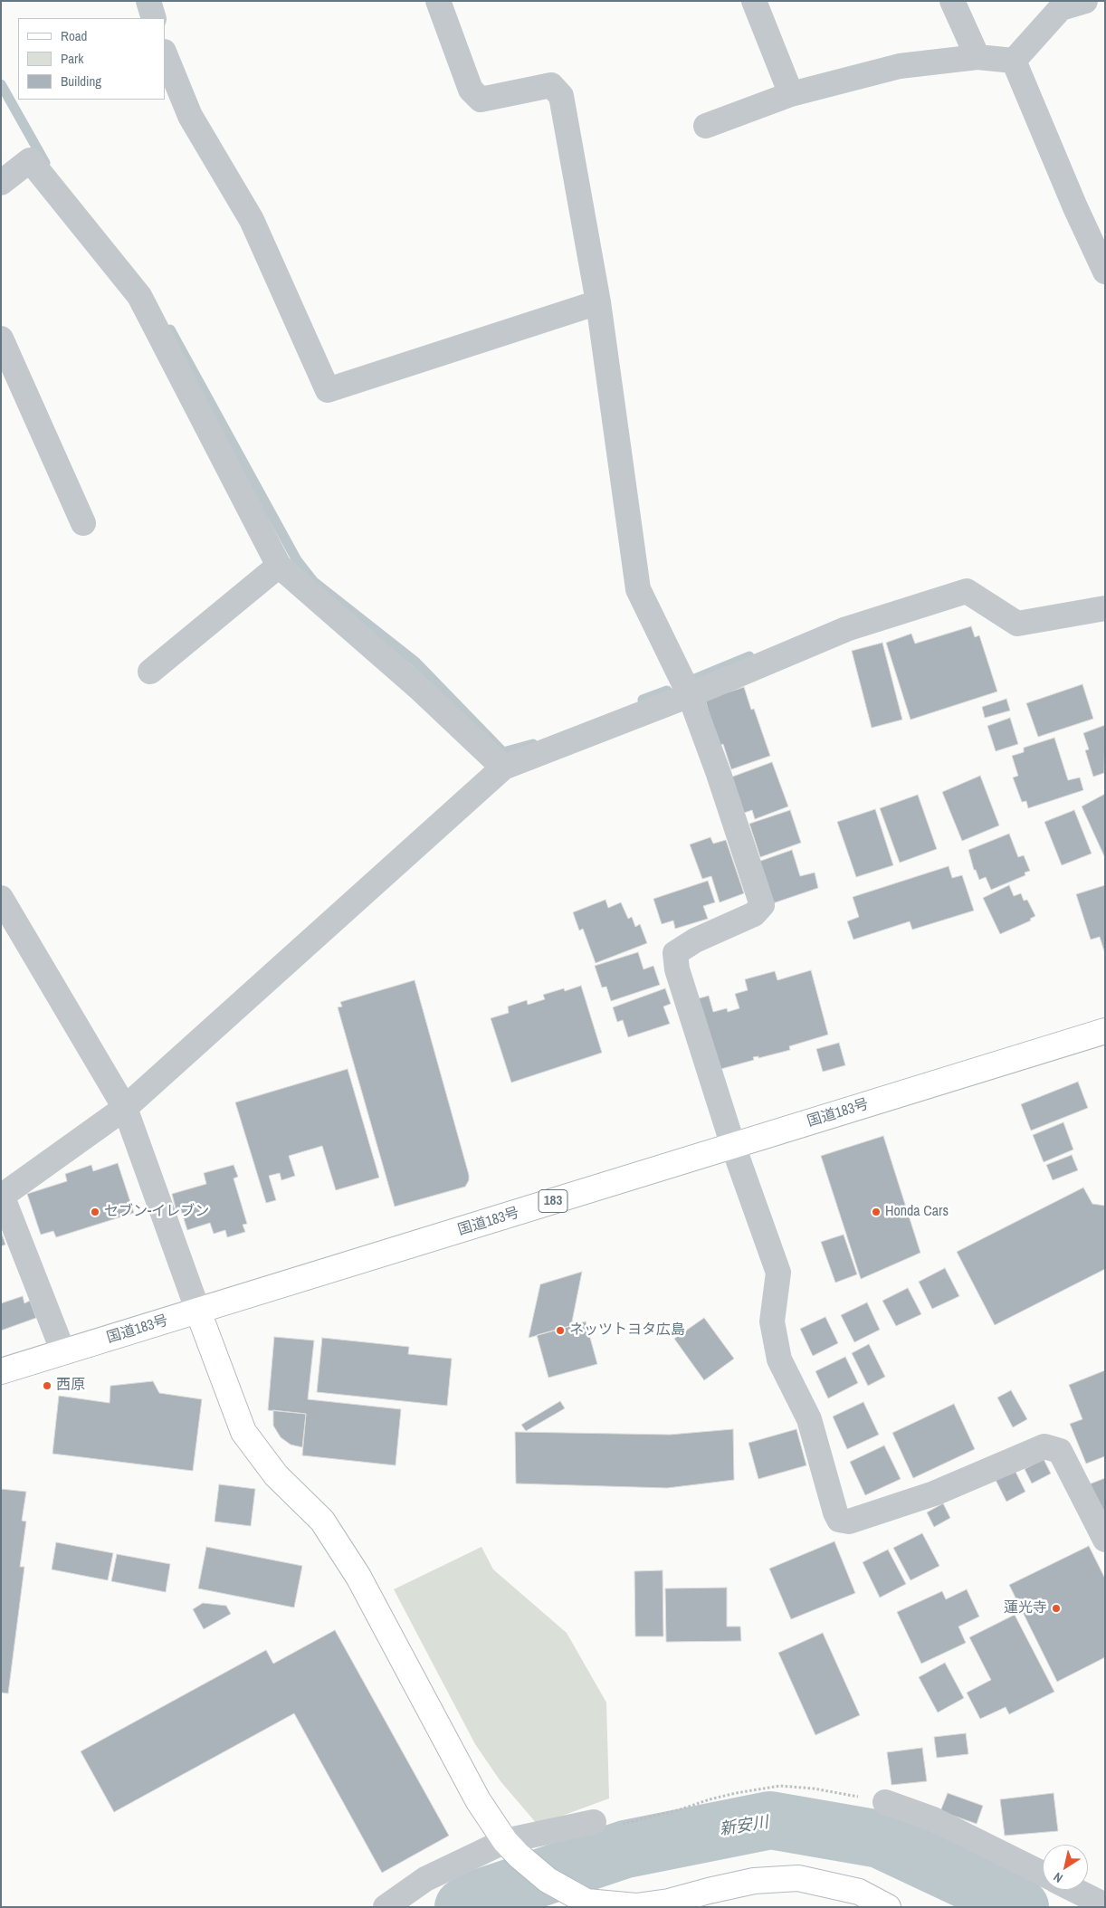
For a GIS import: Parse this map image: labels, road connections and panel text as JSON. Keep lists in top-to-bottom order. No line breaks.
{"streets":{"main road":["国道183号","183"]},"water":["新安川"],"places":["セブン-イレブン","Honda Cars","ネッツトヨタ広島","西原","蓮光寺"],"legend":["Road","Park","Building"],"north":"bottom left"}
